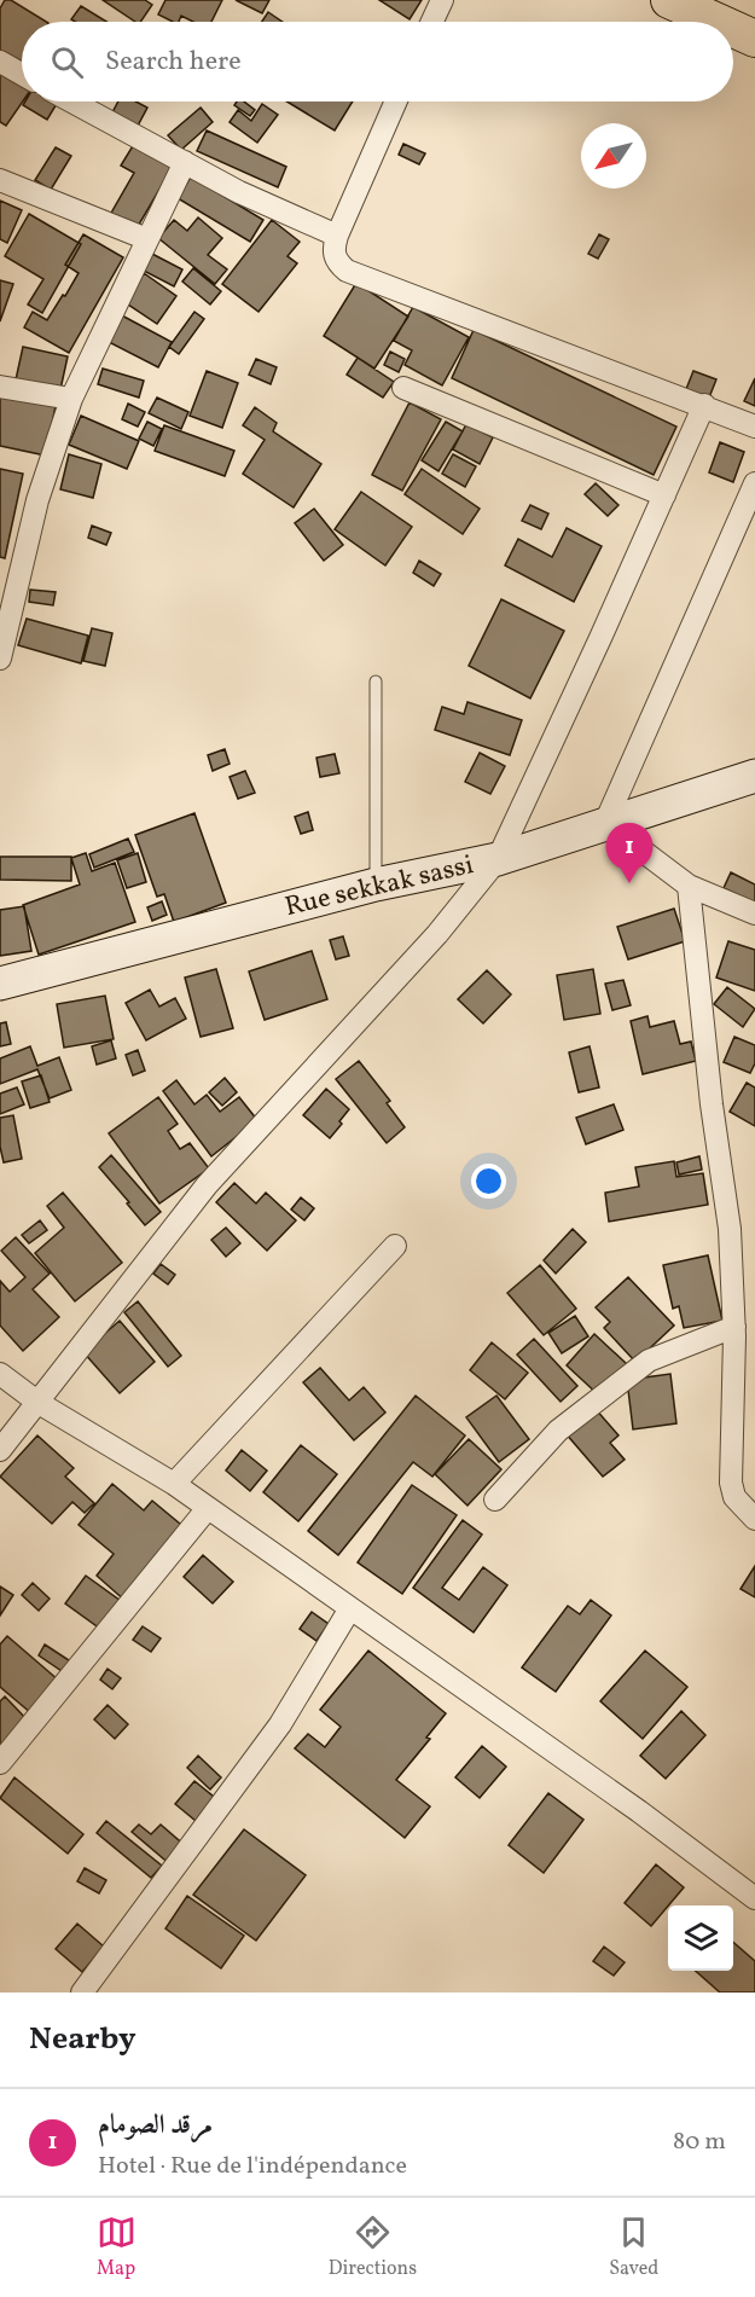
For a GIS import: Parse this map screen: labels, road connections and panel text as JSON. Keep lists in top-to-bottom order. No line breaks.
{"streets":{"street":["Rue sekkak sassi"]},"north":"bottom left","page":{"search":"Search here","pins":"1","heading":"Nearby","list":[{"mark":"1","name":"مرقد الصومام","note":"Hotel · Rue de l'indépendance","value":"80 m"}],"nav":["Map","Directions","Saved"]}}
